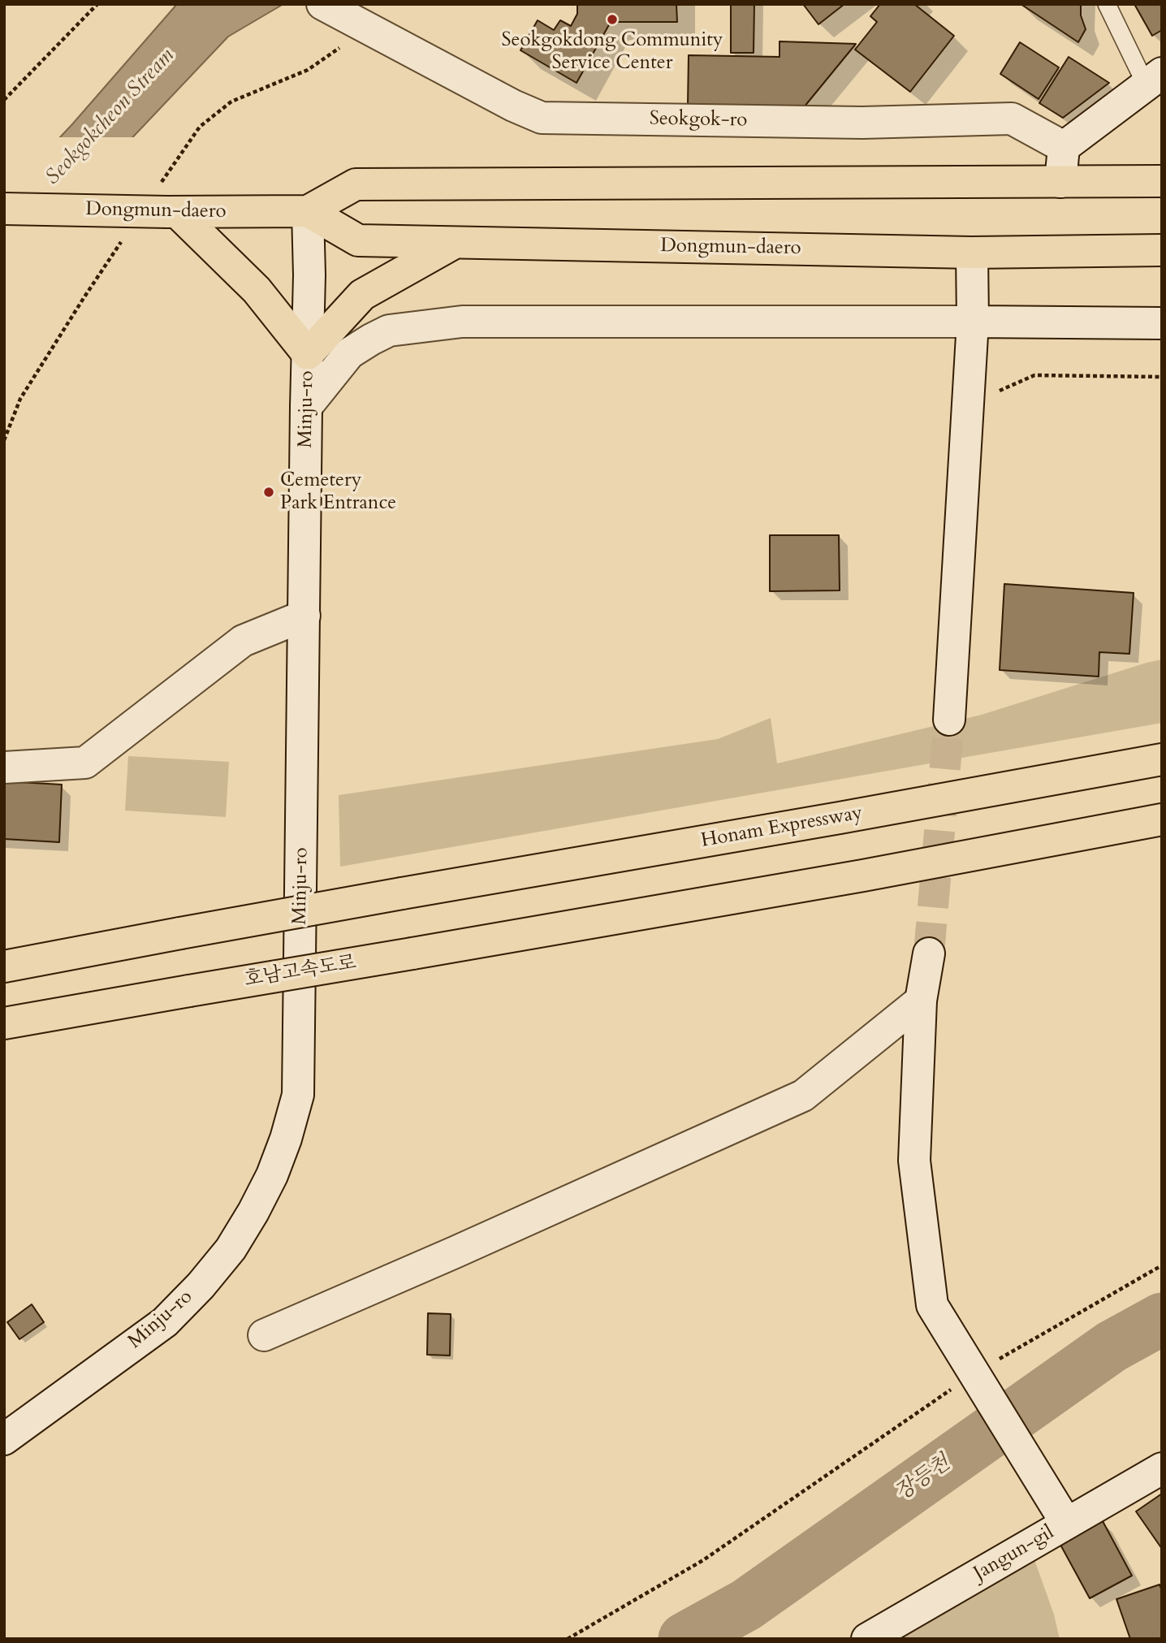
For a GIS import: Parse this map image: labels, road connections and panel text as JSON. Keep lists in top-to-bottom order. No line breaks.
{"streets":{"main road":["Dongmun-daero","Honam Expressway","호남고속도로"],"street":["Seokgok-ro","Minju-ro","Jangun-gil"]},"crossings":[["Dongmun-daero","Minju-ro"]],"water":["Seokgokcheon Stream","장등천"],"places":["Seokgokdong Community Service Center","Cemetery Park Entrance"]}
